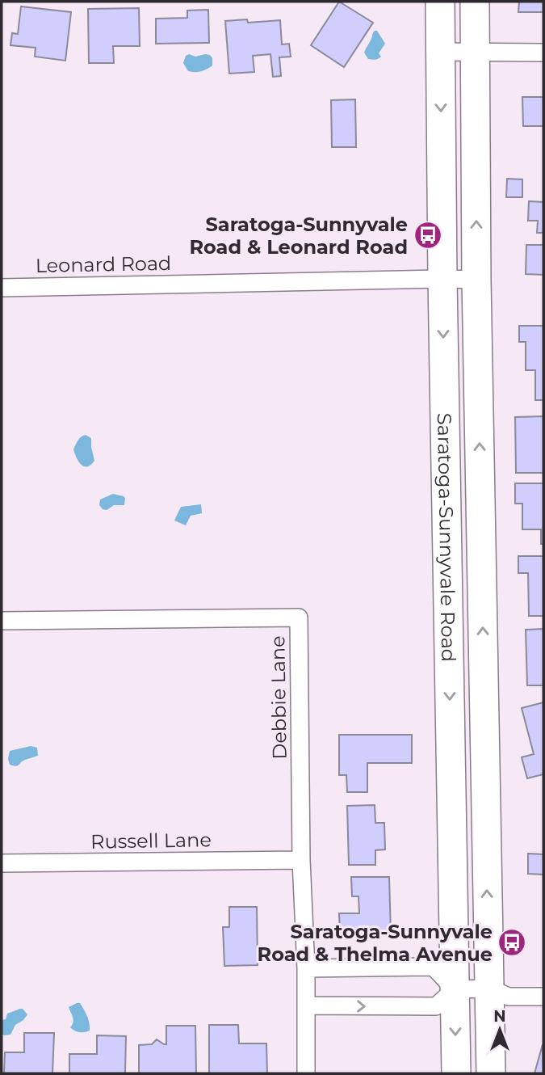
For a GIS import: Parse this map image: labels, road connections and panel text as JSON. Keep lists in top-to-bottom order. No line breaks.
{"streets":{"main road":["Saratoga-Sunnyvale Road"],"street":["Leonard Road","Debbie Lane","Russell Lane"]},"crossings":[["Leonard Road","Saratoga-Sunnyvale Road"],["Debbie Lane","Russell Lane"]],"places":{"bus stop":["Saratoga-Sunnyvale Road & Leonard Road","Saratoga-Sunnyvale Road & Thelma Avenue"]},"north":"top"}
